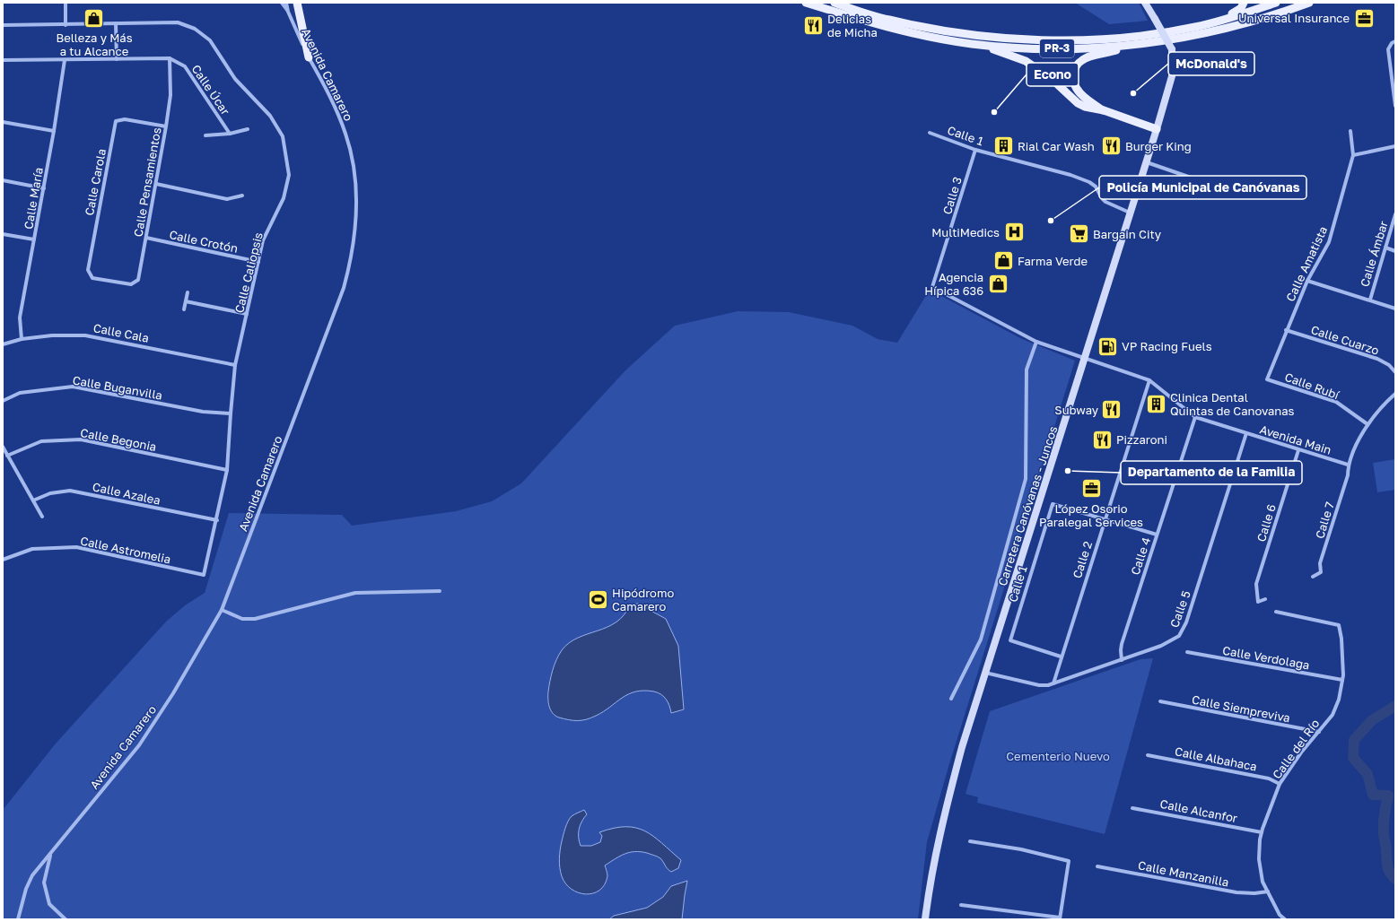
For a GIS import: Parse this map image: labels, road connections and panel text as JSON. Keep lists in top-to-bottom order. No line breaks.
{"streets":{"main road":["PR-3","Carretera Canóvanas - Juncos"],"street":["Avenida Camarero","Calle Úcar","Calle 1","Calle Carola","Calle Pensamientos","Calle 3","Calle María","Calle Crotón","Calle Ámbar","Calle Amatista","Calle Caliopsis","Calle Cala","Calle Cuarzo","Calle Rubí","Calle Buganvilla","Calle Begonia","Avenida Main","Calle Azalea","Calle 7","Calle 6","Calle Astromelia","Calle 4","Calle 2","Calle 5","Calle Verdolaga","Calle Siempreviva","Calle del Río","Calle Albahaca","Calle Alcanfor","Calle Manzanilla"]},"crossings":[["Calle Úcar","Calle Pensamientos"],["Calle Úcar","Calle María"],["Calle 1","Calle 3"],["Calle 1","Carretera Canóvanas - Juncos"],["Calle 1","Calle 4"],["Calle 1","Calle 2"],["Calle Carola","Calle Pensamientos"],["Calle Pensamientos","Calle Crotón"],["Calle María","Calle Cala"],["Calle Crotón","Calle Caliopsis"],["Calle Amatista","Calle Cuarzo"],["Calle Amatista","Calle Rubí"],["Calle Caliopsis","Calle Cala"],["Calle Caliopsis","Calle Buganvilla"],["Calle Caliopsis","Calle Begonia"],["Calle Caliopsis","Calle Azalea"],["Calle Caliopsis","Calle Astromelia"],["Avenida Main","Carretera Canóvanas - Juncos"],["Avenida Main","Calle 7"],["Avenida Main","Calle 6"],["Avenida Main","Calle 4"],["Avenida Main","Calle 2"],["Avenida Main","Calle 5"],["Carretera Canóvanas - Juncos","Calle 5"],["Calle 4","Calle 5"],["Calle 2","Calle 5"],["Calle Verdolaga","Calle del Río"],["Calle Siempreviva","Calle del Río"],["Calle del Río","Calle Albahaca"],["Calle del Río","Calle Alcanfor"],["Calle del Río","Calle Manzanilla"]],"parks":["Cementerio Nuevo"],"places":{"shop":["Belleza y Más a tu Alcance","Farma Verde","Agencia Hípica 636"],"office":["Universal Insurance","López Osorio Paralegal Services"],"restaurant":["Delicias de Micha","Burger King","Subway","Pizzaroni"],"other":["McDonald's","Econo","Policía Municipal de Canóvanas","Departamento de la Familia"],"building":["Rial Car Wash","Clinica Dental Quintas de Canovanas"],"hospital":["MultiMedics"],"supermarket":["Bargain City"],"fuel station":["VP Racing Fuels"],"sports":["Hipódromo Camarero"]}}
